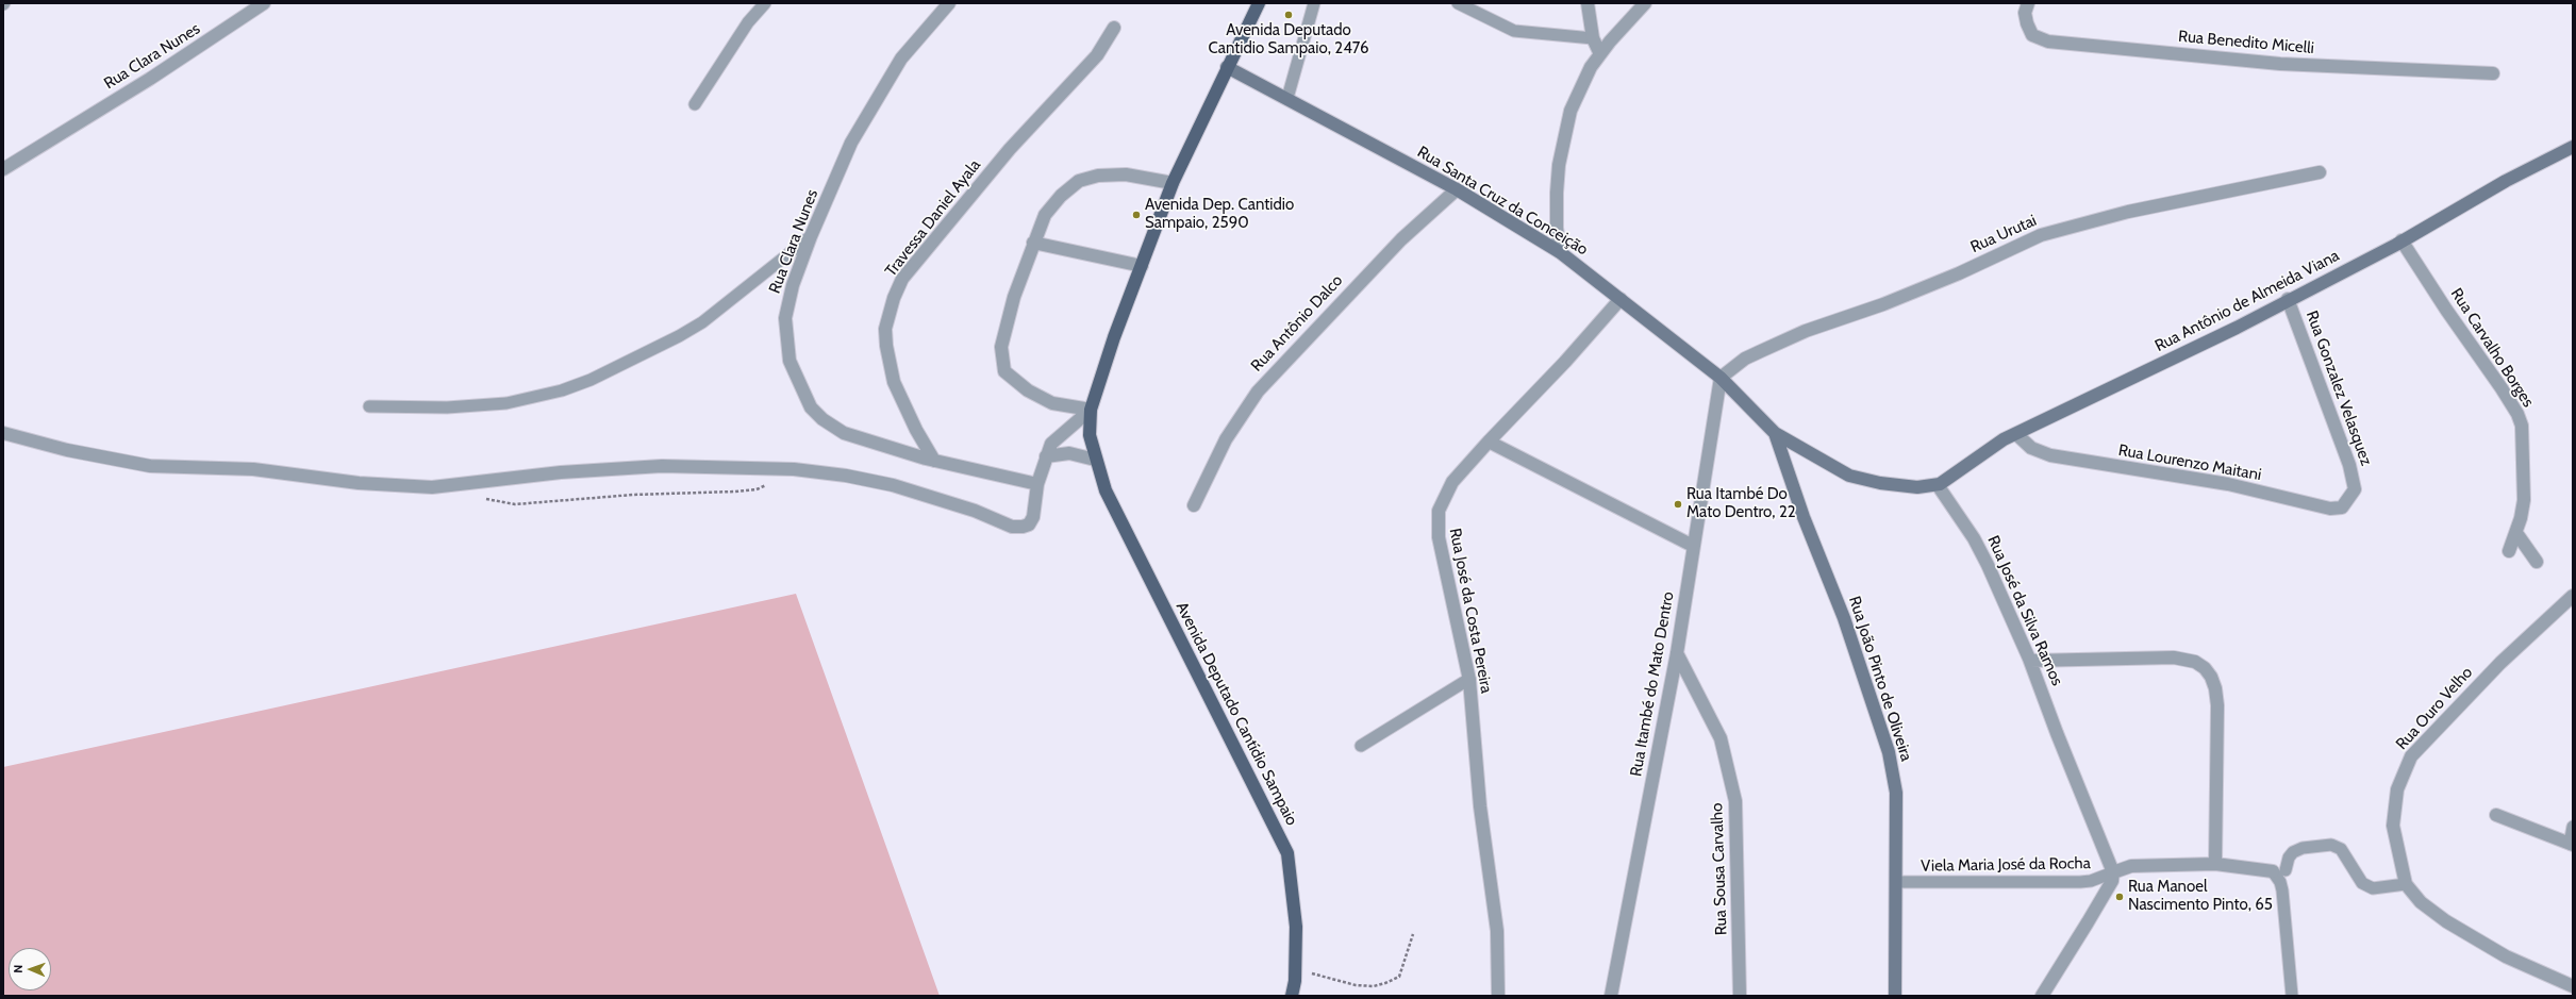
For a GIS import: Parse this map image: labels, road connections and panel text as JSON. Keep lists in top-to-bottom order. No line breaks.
{"streets":{"main road":["Avenida Deputado Cantídio Sampaio"],"street":["Rua Benedito Micelli","Rua Clara Nunes","Rua Santa Cruz da Conceição","Travessa Daniel Ayala","Rua Urutai","Rua Antônio de Almeida Viana","Rua Antônio Dalco","Rua Carvalho Borges","Rua Gonzalez Velasquez","Rua Lourenzo Maitani","Rua José da Costa Pereira","Rua José da Silva Ramos","Rua João Pinto de Oliveira","Rua Itambé do Mato Dentro","Rua Ouro Velho","Rua Sousa Carvalho"],"lane":["Viela Maria José da Rocha"]},"crossings":[["Rua Clara Nunes","Travessa Daniel Ayala"],["Rua Clara Nunes","Avenida Deputado Cantídio Sampaio"],["Rua Santa Cruz da Conceição","Rua Urutai"],["Rua Santa Cruz da Conceição","Rua Antônio Dalco"],["Rua Santa Cruz da Conceição","Rua José da Costa Pereira"],["Rua Santa Cruz da Conceição","Rua João Pinto de Oliveira"],["Rua Santa Cruz da Conceição","Rua Itambé do Mato Dentro"],["Rua Santa Cruz da Conceição","Avenida Deputado Cantídio Sampaio"],["Rua Urutai","Rua Itambé do Mato Dentro"],["Rua Antônio de Almeida Viana","Rua Carvalho Borges"],["Rua Antônio de Almeida Viana","Rua Gonzalez Velasquez"],["Rua Antônio de Almeida Viana","Rua Lourenzo Maitani"],["Rua Antônio de Almeida Viana","Rua José da Silva Ramos"],["Rua Gonzalez Velasquez","Rua Lourenzo Maitani"],["Rua José da Silva Ramos","Viela Maria José da Rocha"],["Rua João Pinto de Oliveira","Viela Maria José da Rocha"],["Rua Itambé do Mato Dentro","Rua Sousa Carvalho"]],"places":["Avenida Deputado Cantidio Sampaio, 2476","Avenida Dep. Cantidio Sampaio, 2590","Rua Itambé Do Mato Dentro, 22","Rua Manoel Nascimento Pinto, 65"],"north":"left"}
